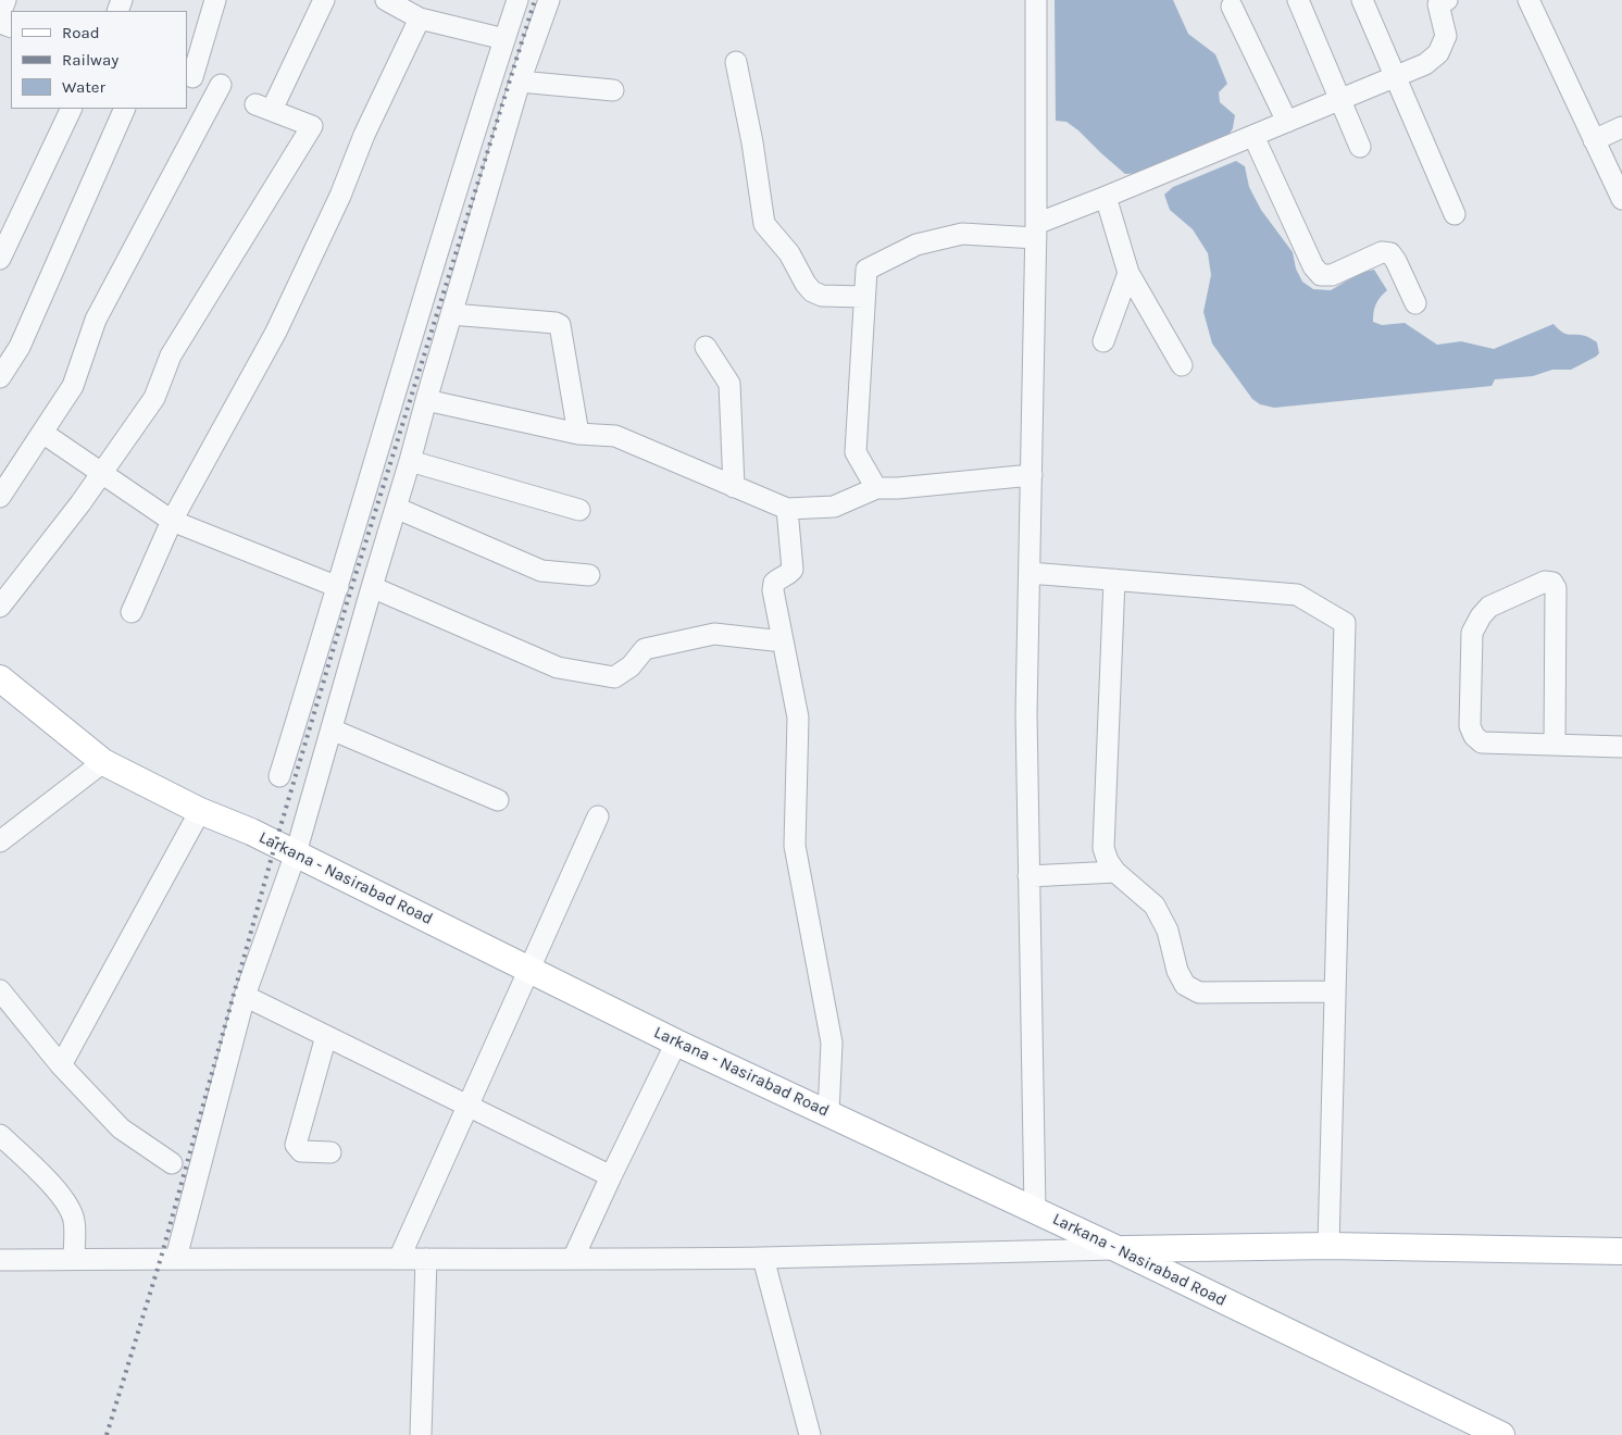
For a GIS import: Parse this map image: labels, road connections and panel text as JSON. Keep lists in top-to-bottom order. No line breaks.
{"streets":{"main road":["Larkana - Nasirabad Road"]},"legend":["Road","Railway","Water"]}
